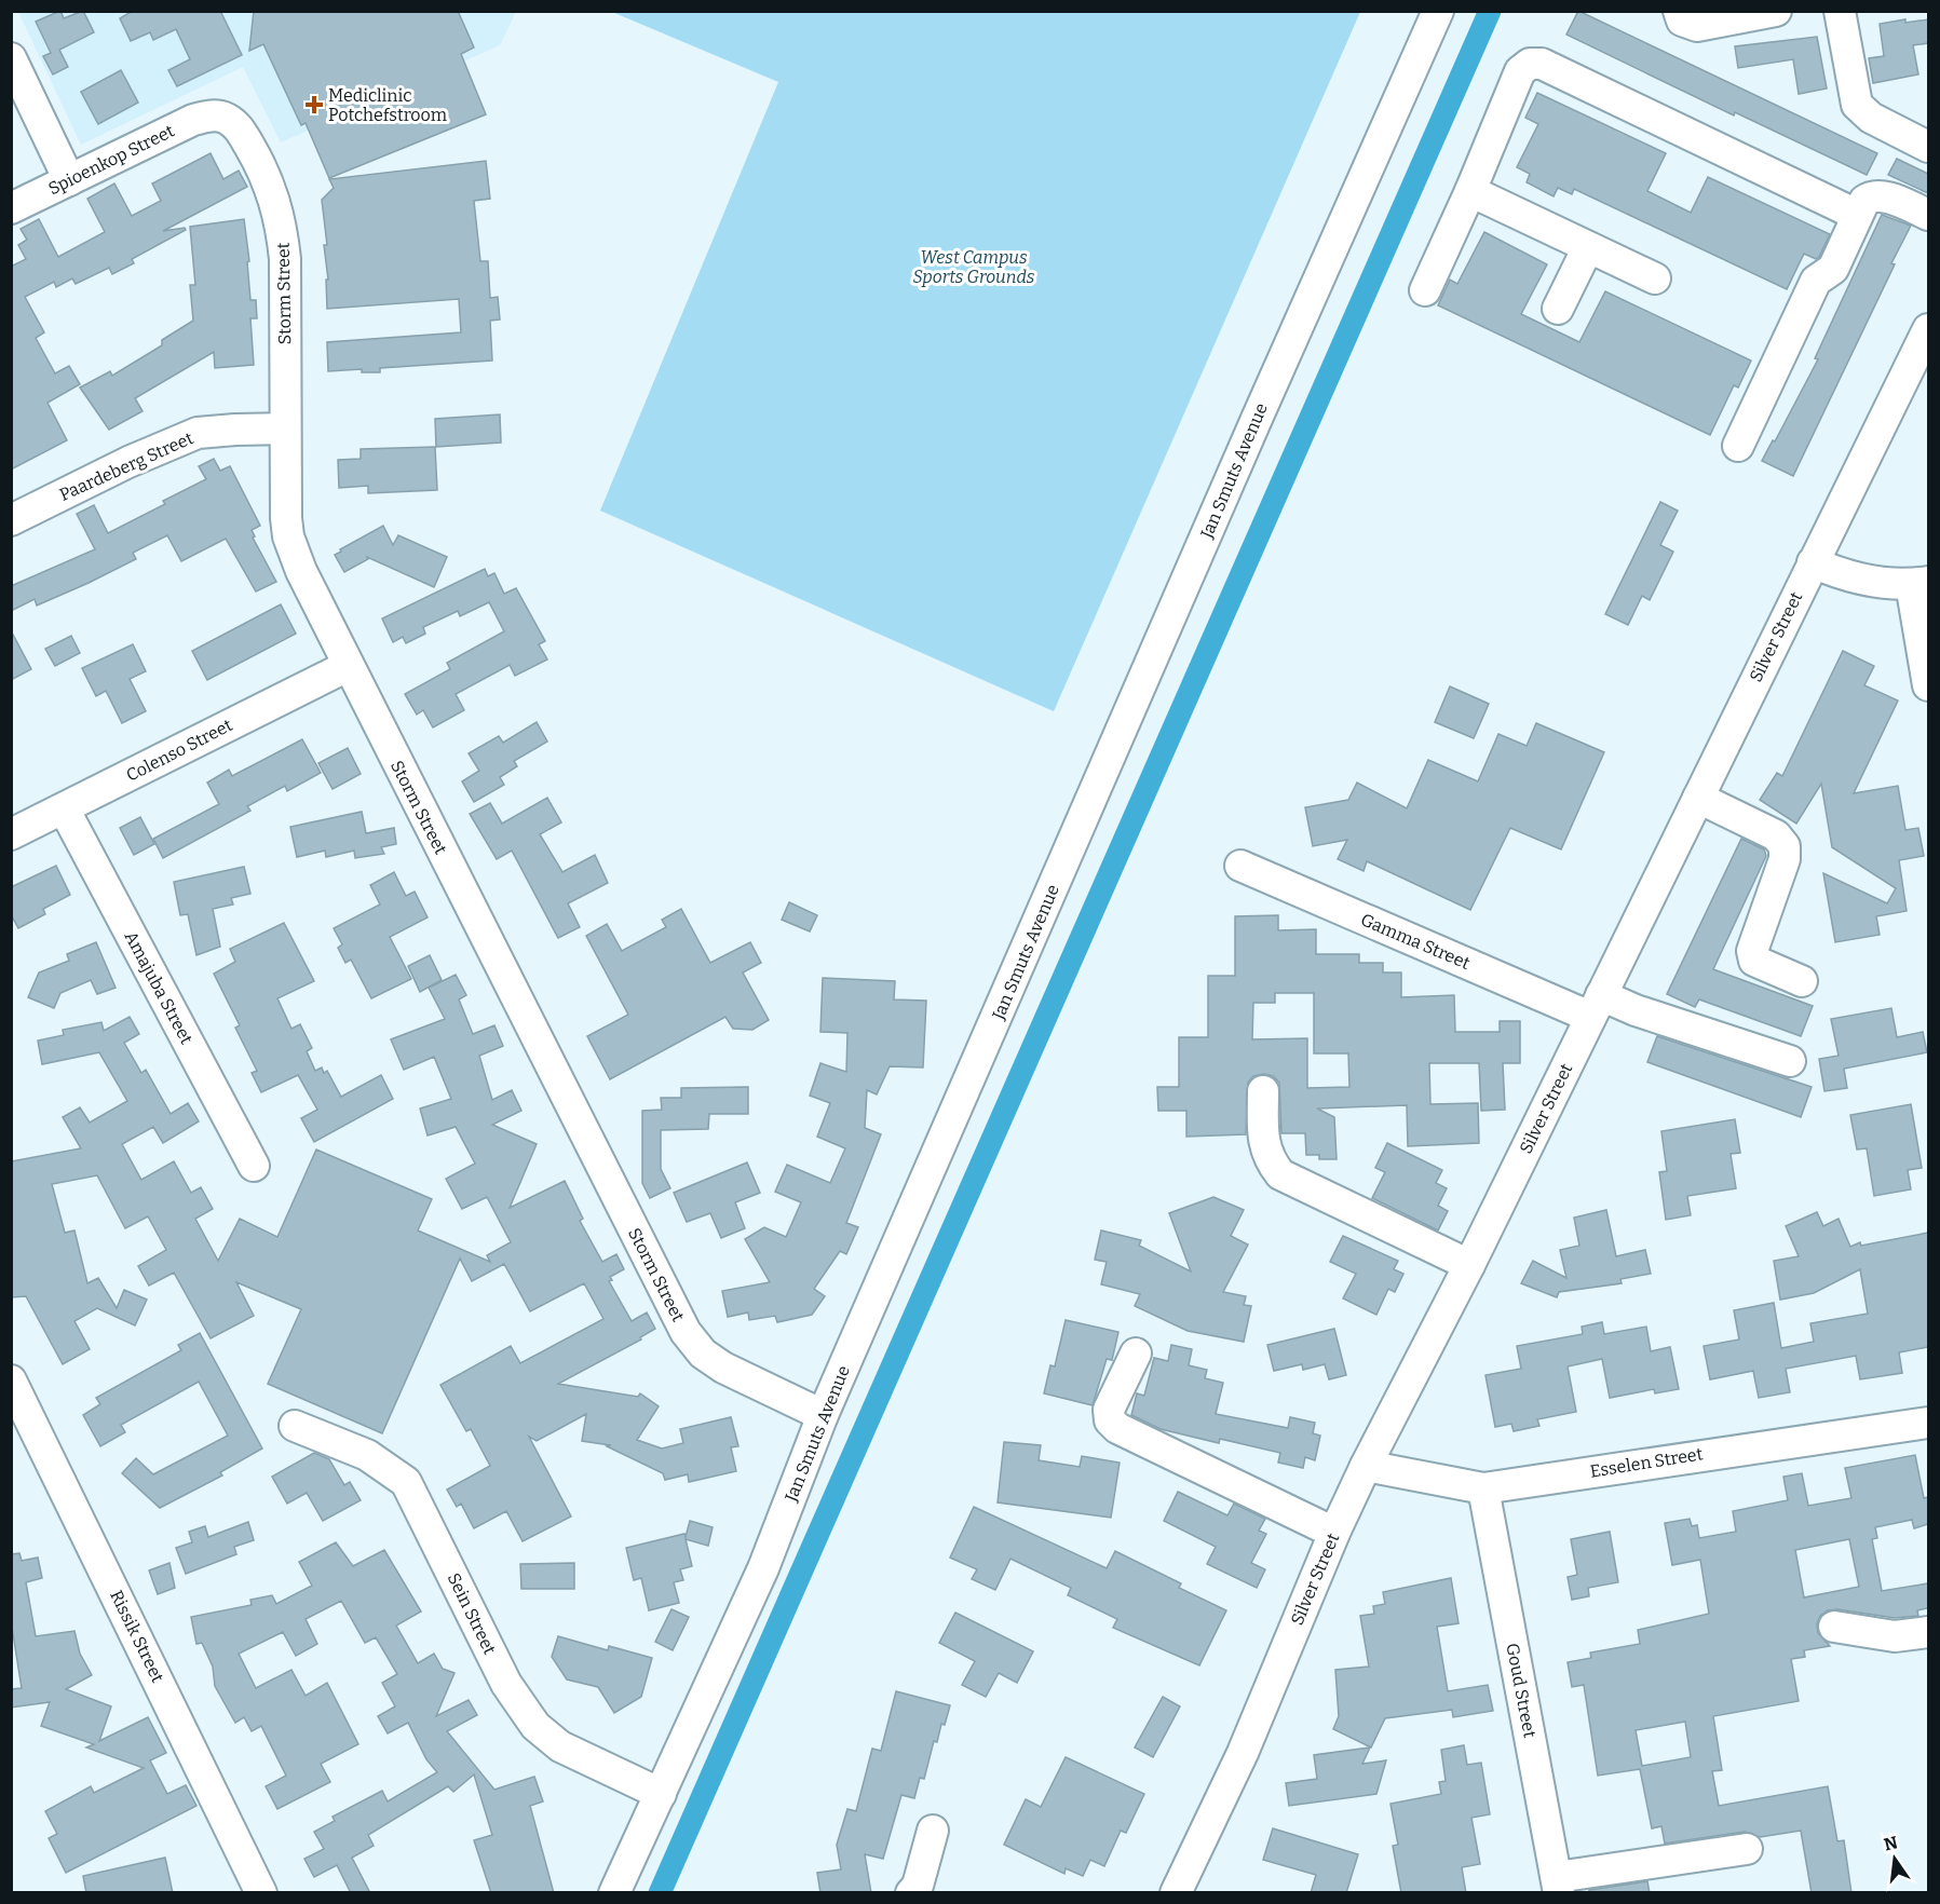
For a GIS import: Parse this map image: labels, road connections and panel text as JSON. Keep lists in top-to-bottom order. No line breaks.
{"streets":{"street":["Spioenkop Street","Storm Street","Paardeberg Street","Jan Smuts Avenue","Silver Street","Colenso Street","Gamma Street","Amajuba Street","Esselen Street","Sein Street","Rissik Street","Goud Street"]},"crossings":[["Spioenkop Street","Storm Street"],["Storm Street","Paardeberg Street"],["Storm Street","Jan Smuts Avenue"],["Storm Street","Colenso Street"],["Jan Smuts Avenue","Sein Street"],["Silver Street","Gamma Street"],["Silver Street","Esselen Street"],["Colenso Street","Amajuba Street"],["Esselen Street","Goud Street"]],"parks":["West Campus Sports Grounds"],"places":{"health":["Mediclinic Potchefstroom"]},"north":"top"}
